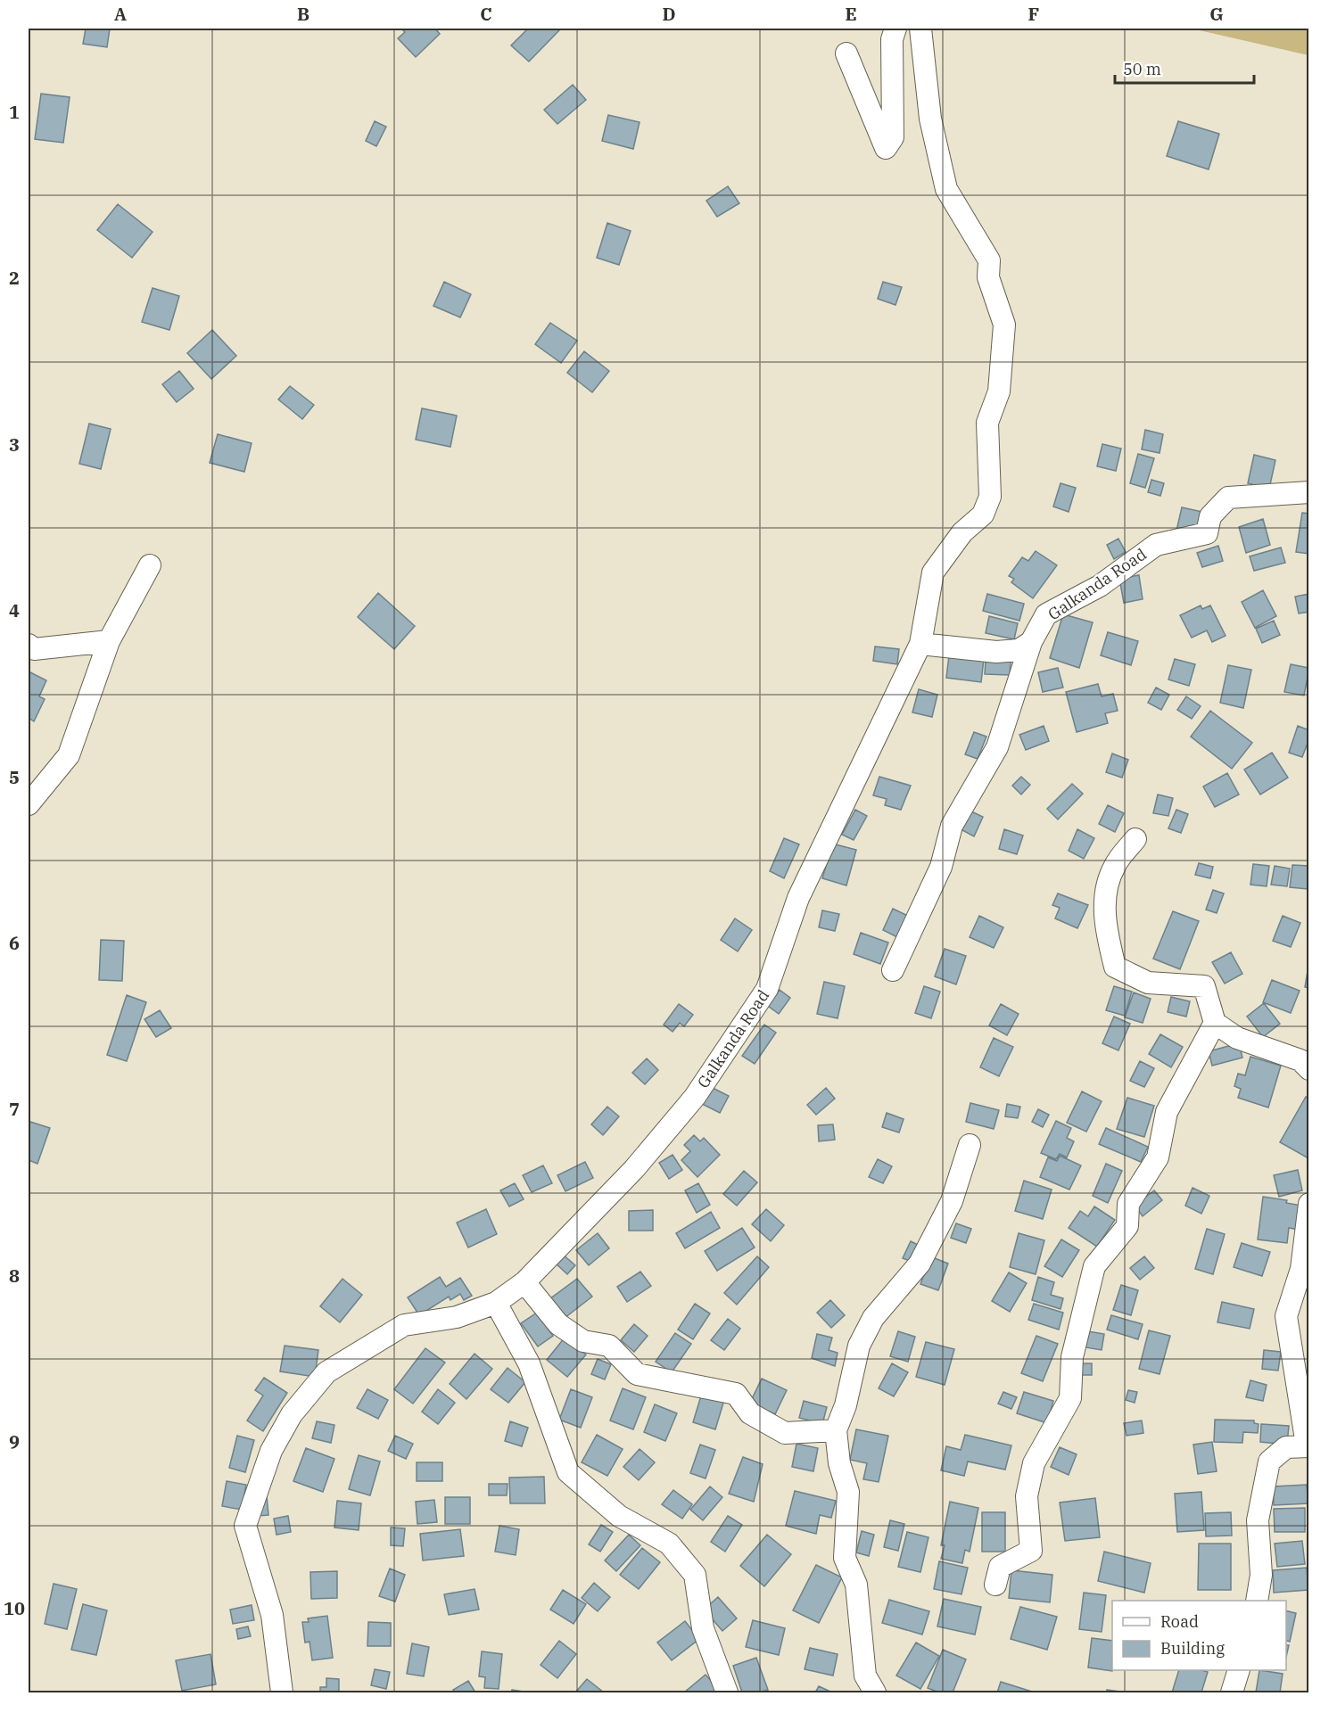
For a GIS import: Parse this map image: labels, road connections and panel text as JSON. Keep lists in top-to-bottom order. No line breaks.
{"streets":{"street":["Galkanda Road"]},"legend":["Road","Building"],"scale_bar":"50 m","grid":{"columns":["A","B","C","D","E","F","G"],"rows":["1","2","3","4","5","6","7","8","9","10"]}}
